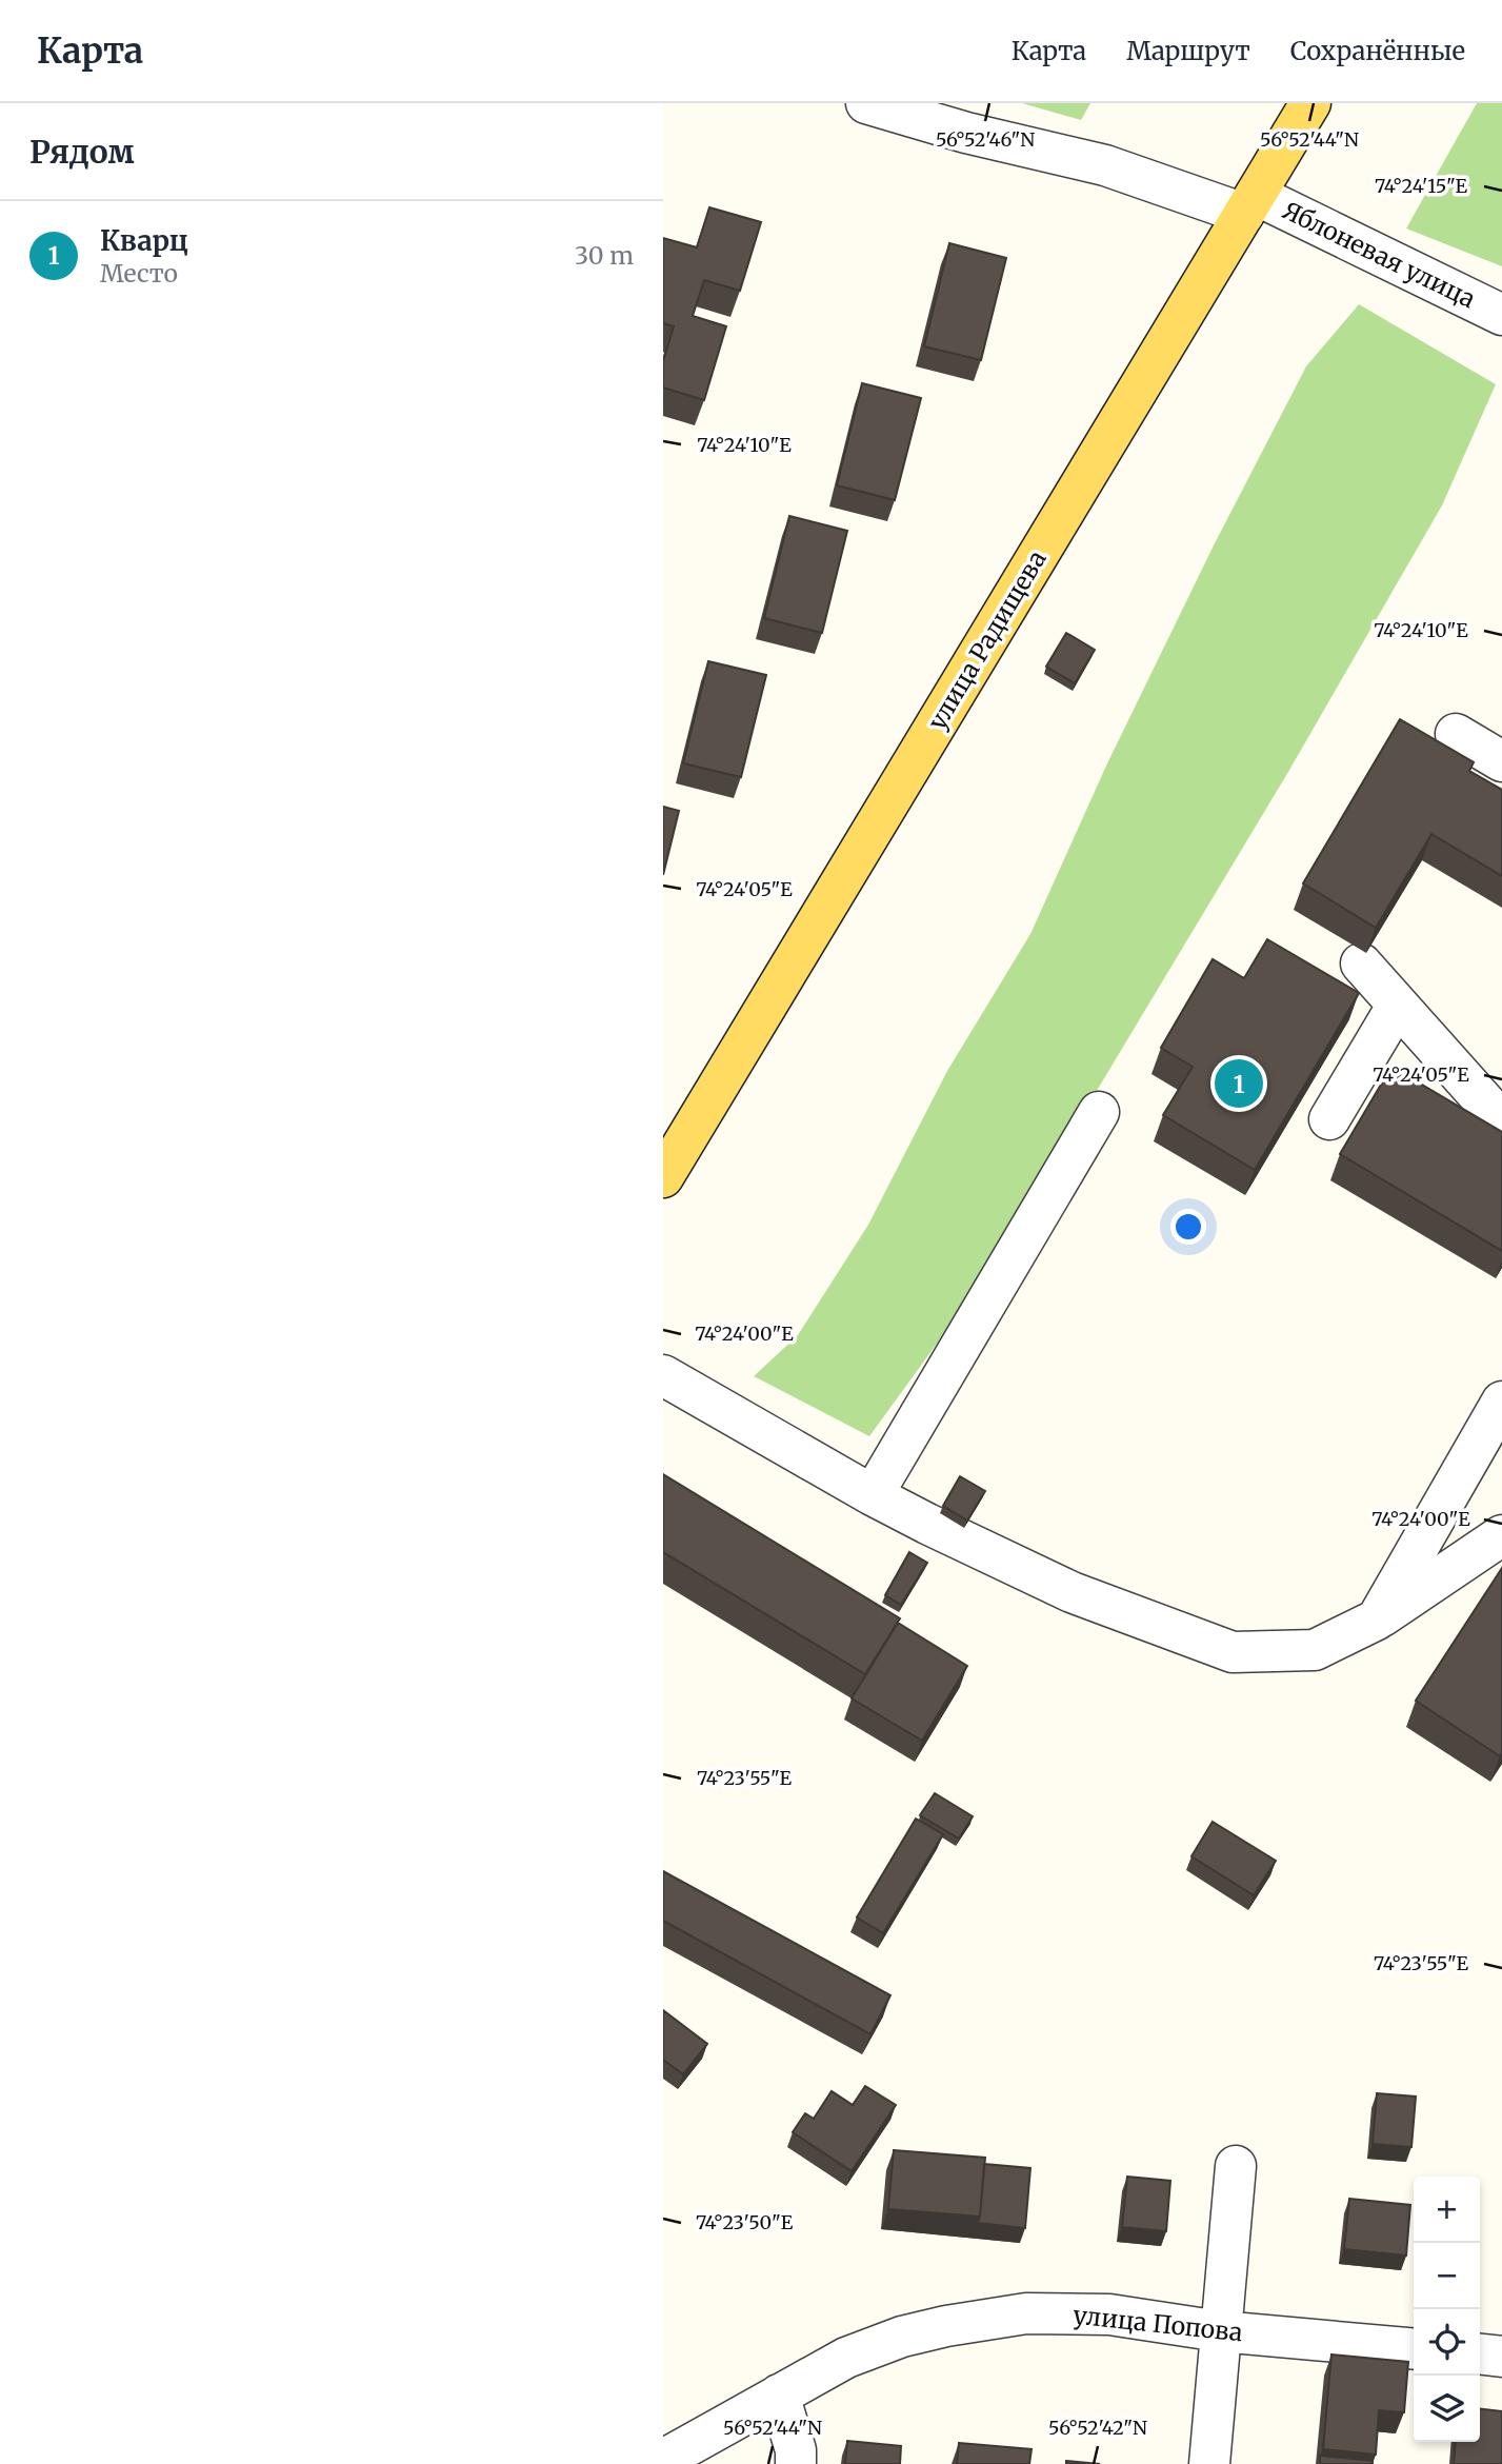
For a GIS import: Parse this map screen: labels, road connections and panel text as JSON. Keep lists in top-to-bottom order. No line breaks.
{"streets":{"main road":["улица Радищева"],"street":["Яблоневая улица","улица Попова"]},"crossings":[["Яблоневая улица","улица Радищева"]],"page":{"header":"Карта","nav":["Карта","Маршрут","Сохранённые"],"heading":"Рядом","list":[{"mark":"1","name":"Кварц","note":"Место","value":"30 m"}],"pins":"1","map_buttons":["+","−"]},"coordinates":["56°52'46\"N","56°52'44\"N","74°24'15\"E","74°24'10\"E","74°24'05\"E","74°24'00\"E","74°23'55\"E","74°23'50\"E","56°52'42\"N"]}
